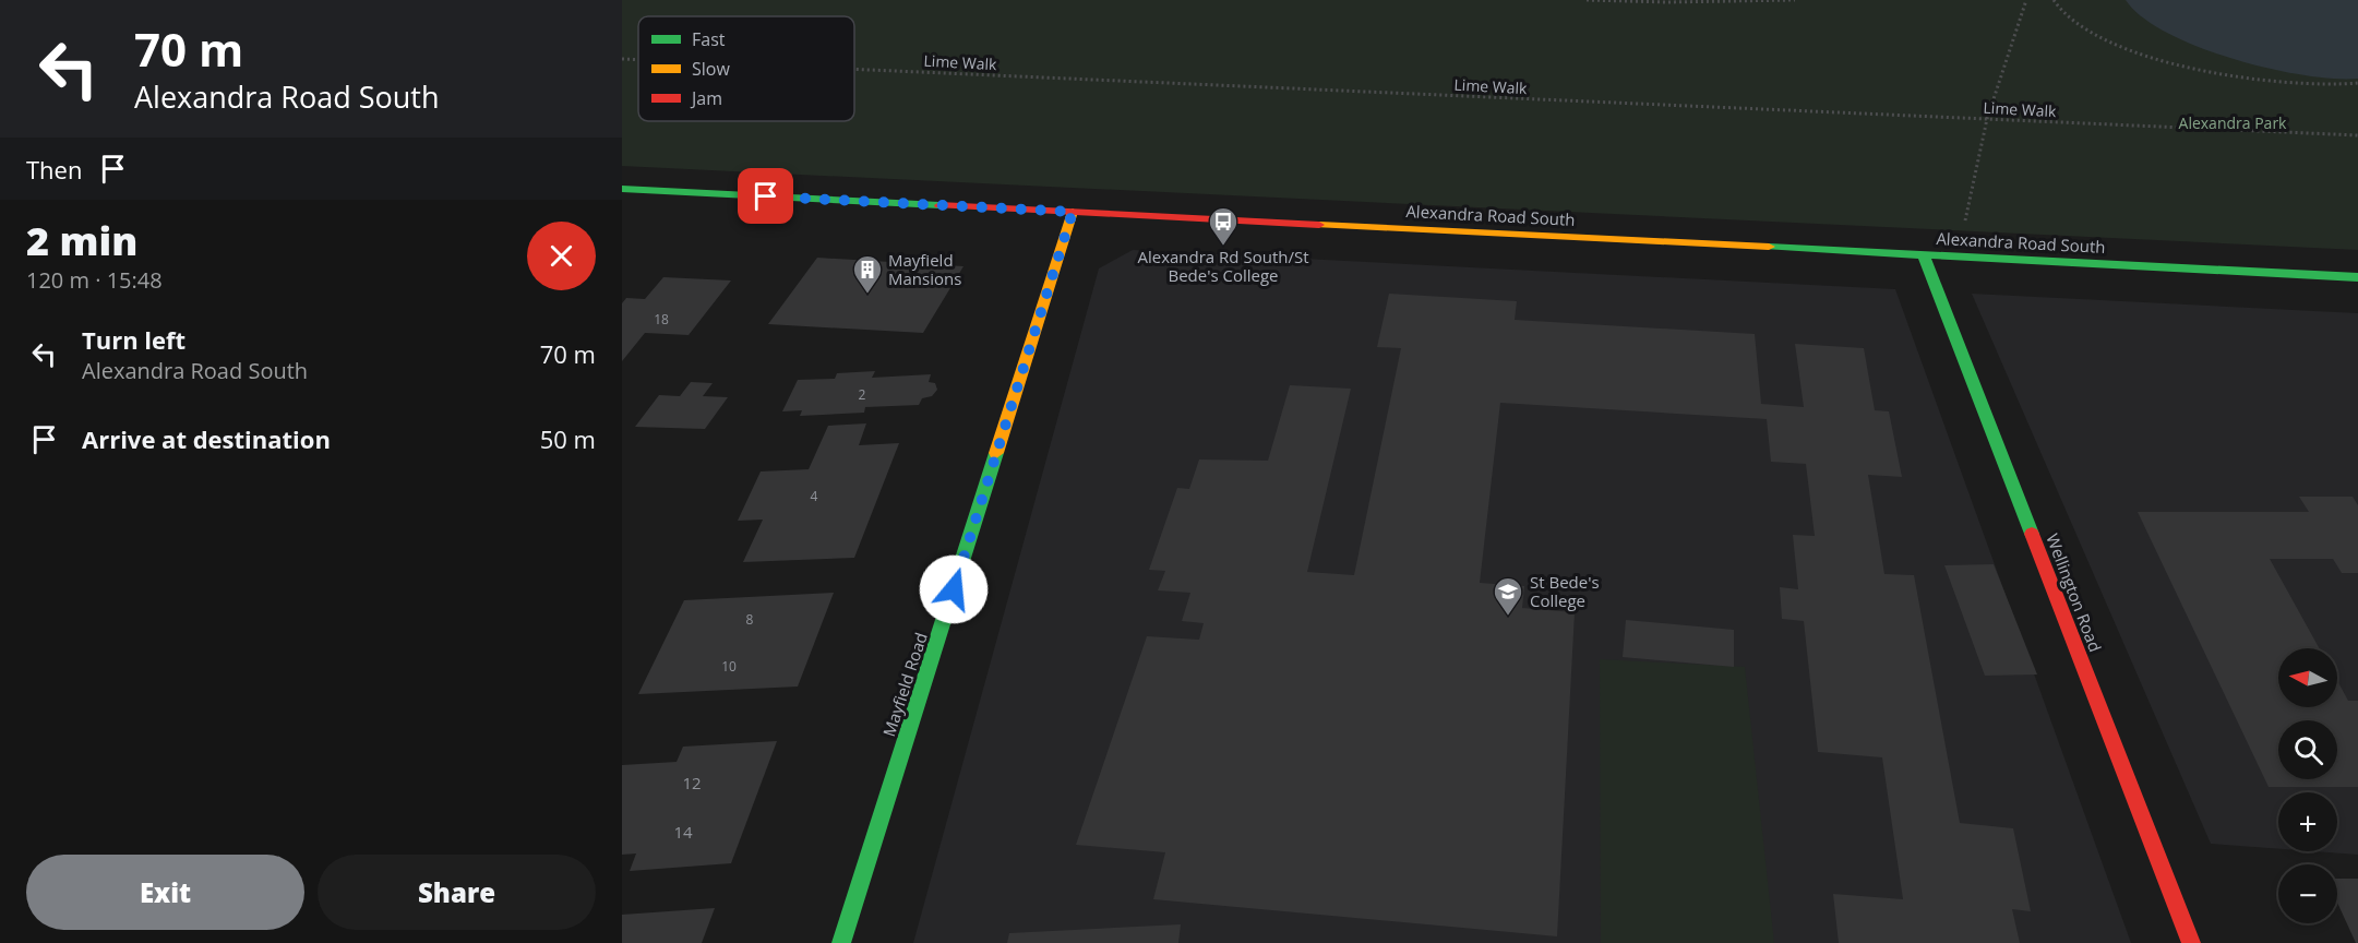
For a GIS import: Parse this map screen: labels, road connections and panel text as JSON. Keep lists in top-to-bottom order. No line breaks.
{"streets":{"street":["Alexandra Road South","Wellington Road","Mayfield Road"],"path":["Lime Walk"]},"crossings":[["Alexandra Road South","Wellington Road"],["Alexandra Road South","Mayfield Road"]],"parks":["Alexandra Park"],"places":{"bus stop":["Alexandra Rd South/St Bede's College"],"building":["Mayfield Mansions"],"school or university":["St Bede's College"]},"house_numbers":["18","2","4","8","10","12","14"],"legend":["Fast","Slow","Jam"],"north":"left","page":{"turn":["70 m","Alexandra Road South"],"then":"Then","heading":["2 min","120 m · 15:48"],"list":[{"name":"Turn left","note":"Alexandra Road South","value":"70 m"},{"name":"Arrive at destination","value":"50 m"}],"map_buttons":["+","−"],"buttons":["Exit","Share"]}}
